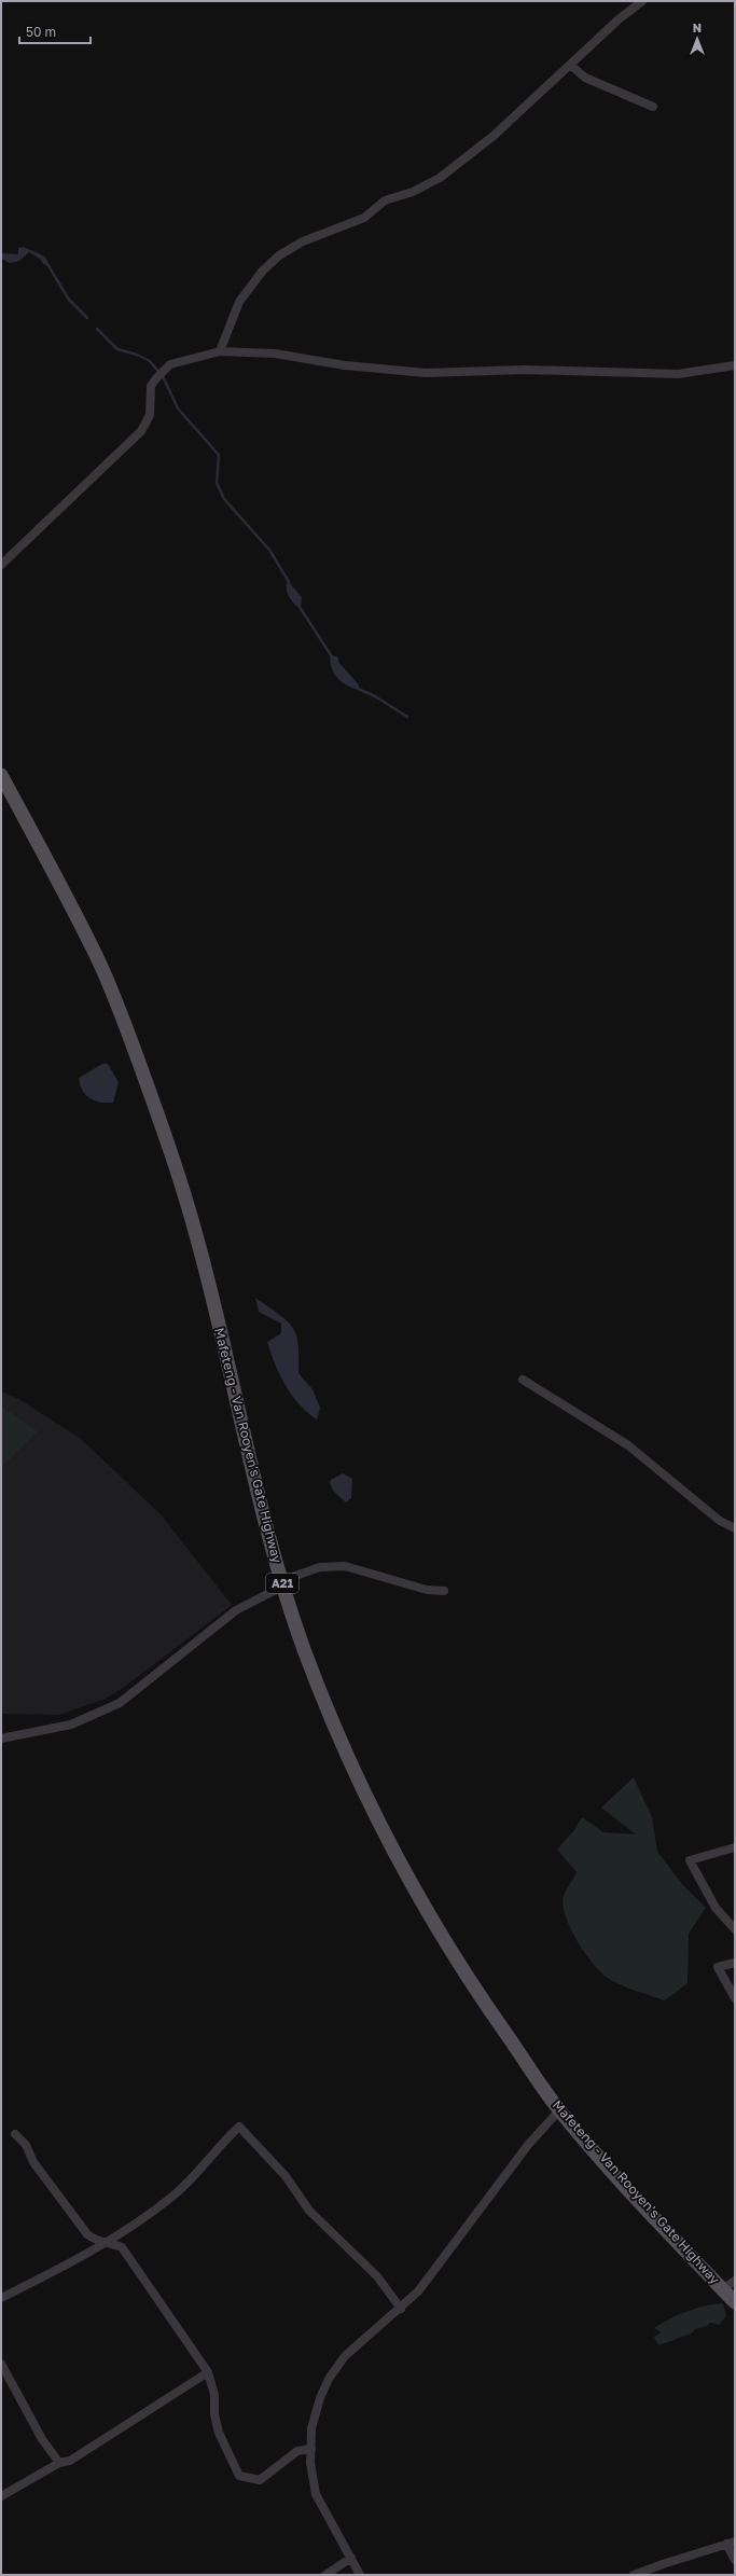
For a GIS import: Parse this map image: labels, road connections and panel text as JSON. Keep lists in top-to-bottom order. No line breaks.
{"streets":{"main road":["Mafeteng - Van Rooyen's Gate Highway","A21"]},"scale_bar":"50 m","north":"top"}
